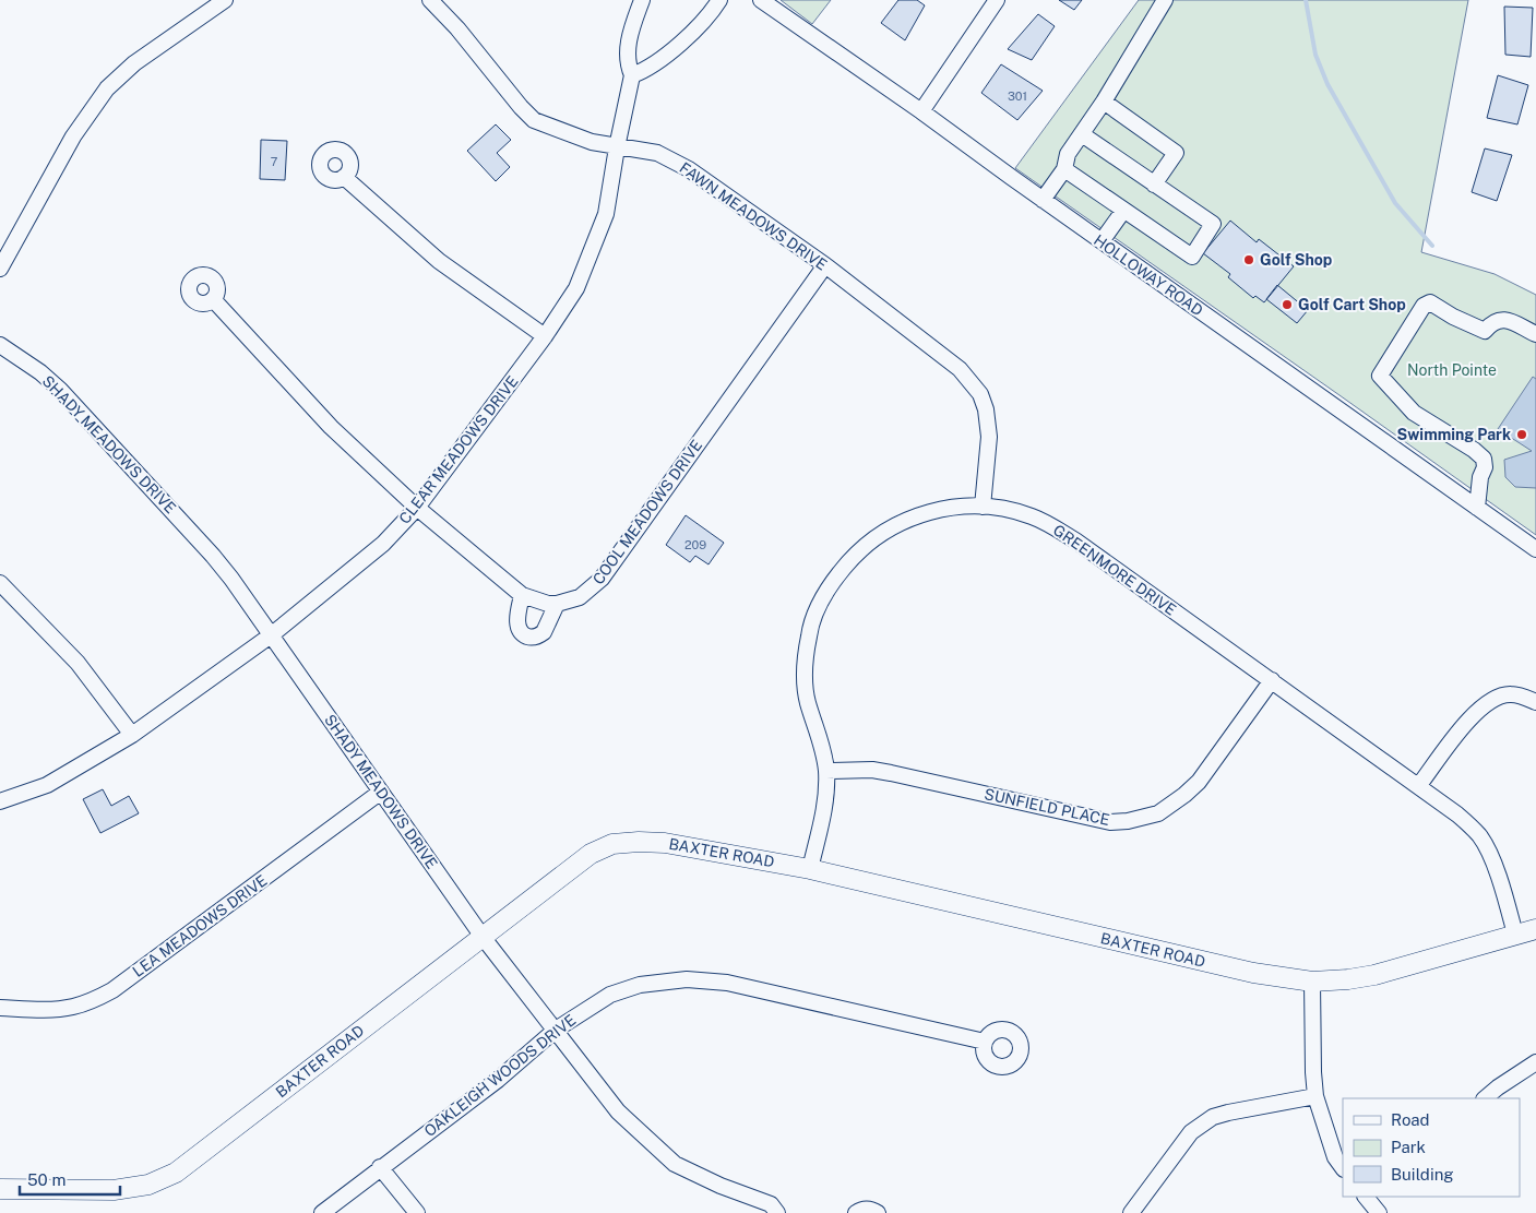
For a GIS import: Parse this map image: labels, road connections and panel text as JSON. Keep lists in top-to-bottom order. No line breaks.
{"streets":{"main road":["BAXTER ROAD"],"street":["FAWN MEADOWS DRIVE","HOLLOWAY ROAD","SHADY MEADOWS DRIVE","CLEAR MEADOWS DRIVE","COOL MEADOWS DRIVE","GREENMORE DRIVE","SUNFIELD PLACE","LEA MEADOWS DRIVE","OAKLEIGH WOODS DRIVE"]},"crossings":[["FAWN MEADOWS DRIVE","CLEAR MEADOWS DRIVE"],["FAWN MEADOWS DRIVE","COOL MEADOWS DRIVE"],["FAWN MEADOWS DRIVE","GREENMORE DRIVE"],["SHADY MEADOWS DRIVE","CLEAR MEADOWS DRIVE"],["SHADY MEADOWS DRIVE","BAXTER ROAD"],["SHADY MEADOWS DRIVE","LEA MEADOWS DRIVE"],["SHADY MEADOWS DRIVE","OAKLEIGH WOODS DRIVE"],["GREENMORE DRIVE","SUNFIELD PLACE"],["GREENMORE DRIVE","BAXTER ROAD"]],"parks":["North Pointe"],"places":["Golf Shop","Golf Cart Shop","Swimming Park"],"house_numbers":["301","7","209"],"legend":["Road","Park","Building"],"scale_bar":"50 m"}
